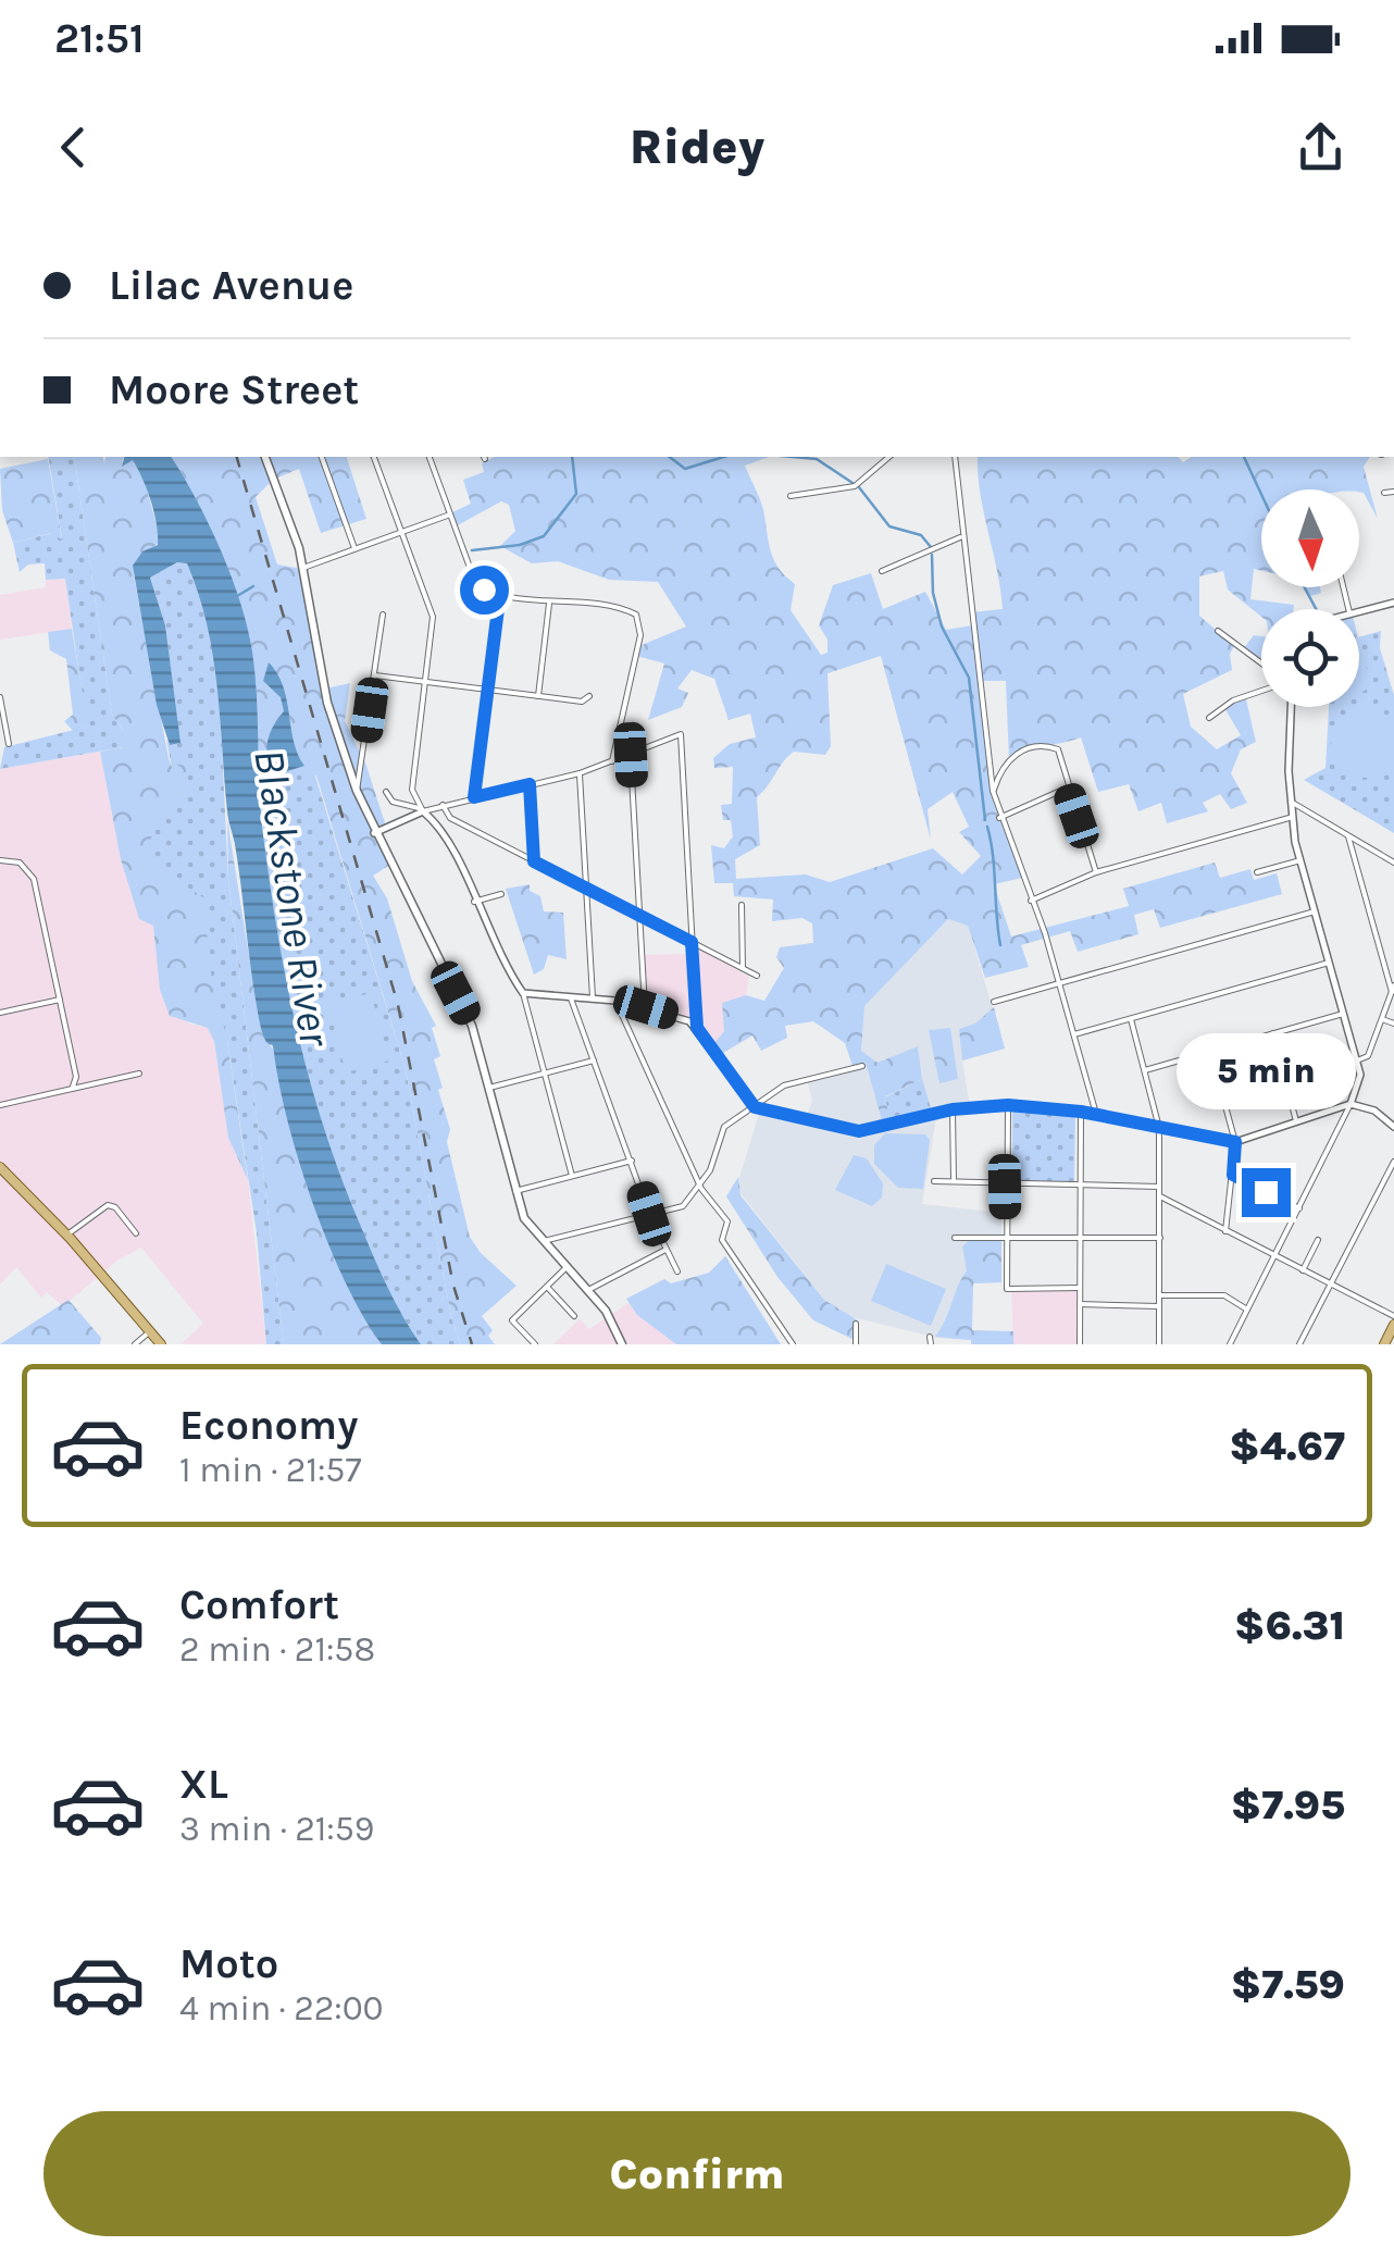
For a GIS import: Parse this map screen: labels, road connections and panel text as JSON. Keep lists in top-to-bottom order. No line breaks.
{"water":["Blackstone River"],"north":"bottom","page":{"status":"21:51","header":"Ridey","banner":["Lilac Avenue","Moore Street"],"bubble":"5 min","list":[{"name":"Economy","note":"1 min · 21:57","value":"$4.67"},{"name":"Comfort","note":"2 min · 21:58","value":"$6.31"},{"name":"XL","note":"3 min · 21:59","value":"$7.95"},{"name":"Moto","note":"4 min · 22:00","value":"$7.59"}],"buttons":"Confirm"}}
